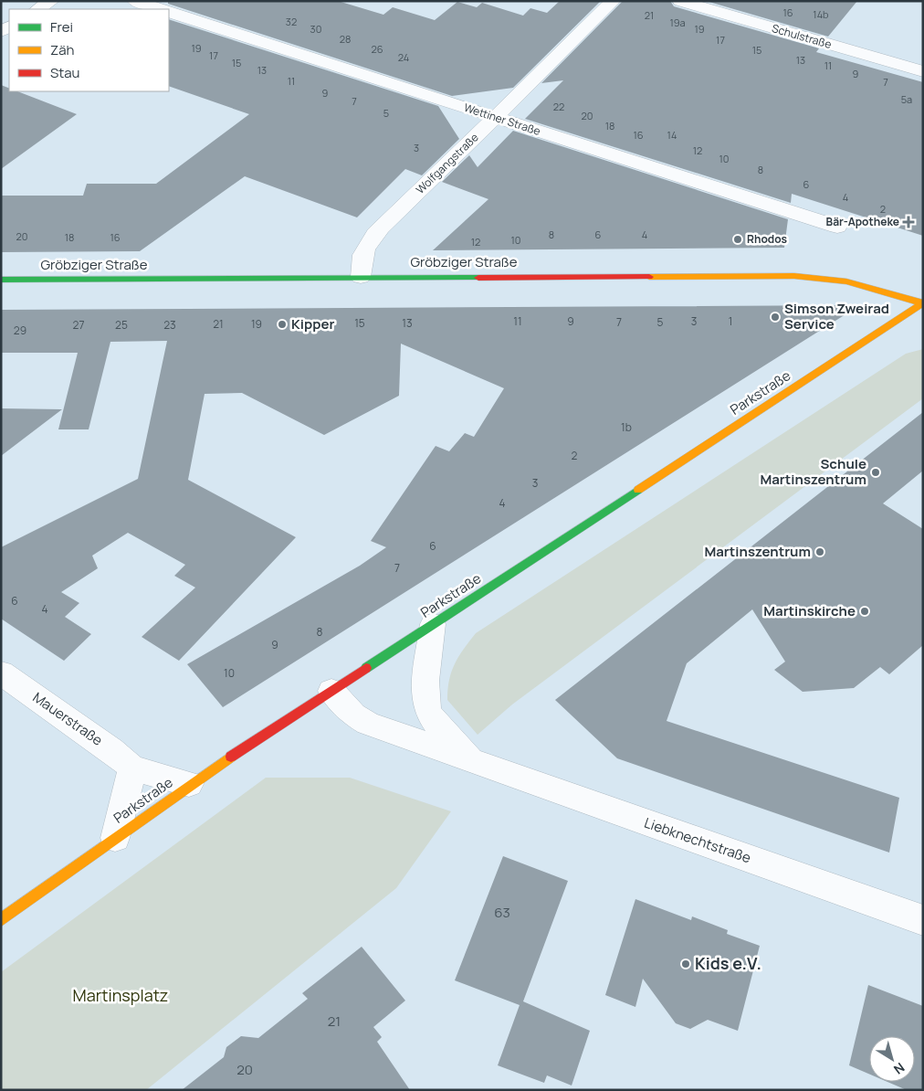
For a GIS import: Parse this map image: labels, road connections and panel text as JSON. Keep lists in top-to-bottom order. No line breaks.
{"streets":{"main road":["Gröbziger Straße","Parkstraße"],"street":["Schulstraße","Wettiner Straße","Wolfgangstraße","Mauerstraße","Liebknechtstraße"]},"crossings":[["Wettiner Straße","Wolfgangstraße"],["Wolfgangstraße","Gröbziger Straße"],["Gröbziger Straße","Parkstraße"],["Parkstraße","Mauerstraße"],["Parkstraße","Liebknechtstraße"]],"parks":["Martinsplatz"],"places":{"health":["Bär-Apotheke"],"other":["Rhodos","Simson Zweirad Service","Kipper","Schule Martinszentrum","Martinszentrum","Martinskirche","Kids e.V."]},"house_numbers":["16","14b","21","32","19a","30","19","28","17","19","26","15","17","24","13","15","11","13","9","11","7","9","5a","7","22","5","20","18","16","14","3","12","10","8","6","4","2","8","6","4","20","18","16","10","12","11","9","3","1","7","5","15","13","21","19","27","25","23","29","1b","2","3","4","6","7","6","4","8","9","10","63","21","20"],"legend":["Frei","Zäh","Stau"],"north":"bottom right"}
